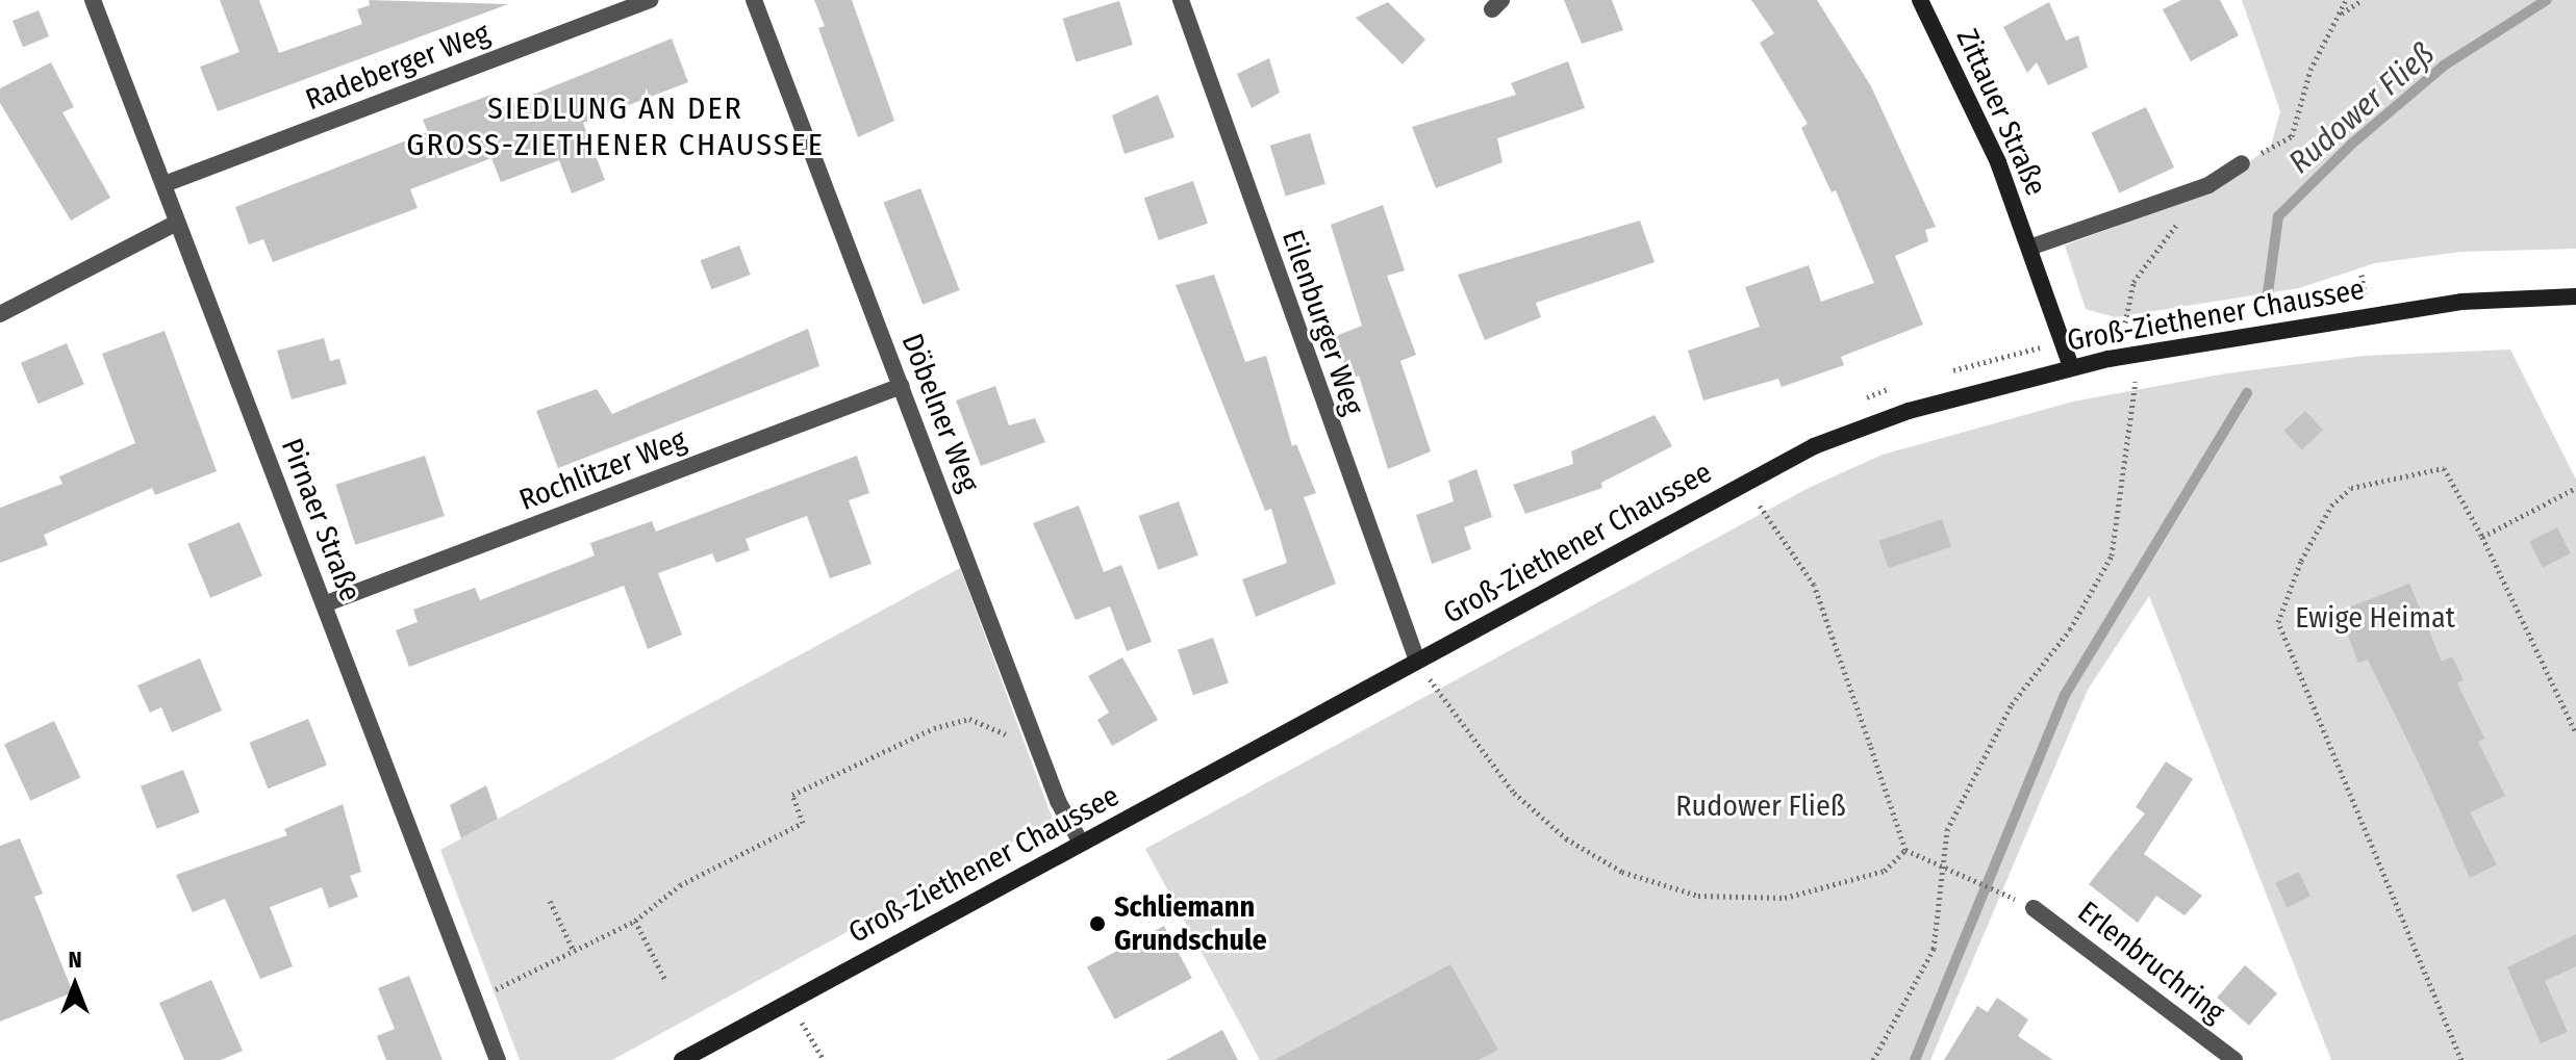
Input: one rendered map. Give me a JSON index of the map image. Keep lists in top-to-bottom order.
{
  "streets": {
    "street": [
      "Radeberger Weg",
      "Zittauer Straße",
      "Groß-Ziethener Chaussee",
      "Eilenburger Weg",
      "Döbelner Weg",
      "Rochlitzer Weg",
      "Pirnaer Straße",
      "Erlenbruchring"
    ]
  },
  "crossings": [
    ["Radeberger Weg", "Pirnaer Straße"],
    ["Zittauer Straße", "Groß-Ziethener Chaussee"],
    ["Groß-Ziethener Chaussee", "Eilenburger Weg"],
    ["Groß-Ziethener Chaussee", "Döbelner Weg"],
    ["Döbelner Weg", "Rochlitzer Weg"],
    ["Rochlitzer Weg", "Pirnaer Straße"]
  ],
  "districts": ["SIEDLUNG AN DER GROSS-ZIETHENER CHAUSSEE"],
  "water": ["Rudower Fließ"],
  "parks": ["Ewige Heimat", "Rudower Fließ"],
  "places": ["Schliemann Grundschule"],
  "north": "top"
}
